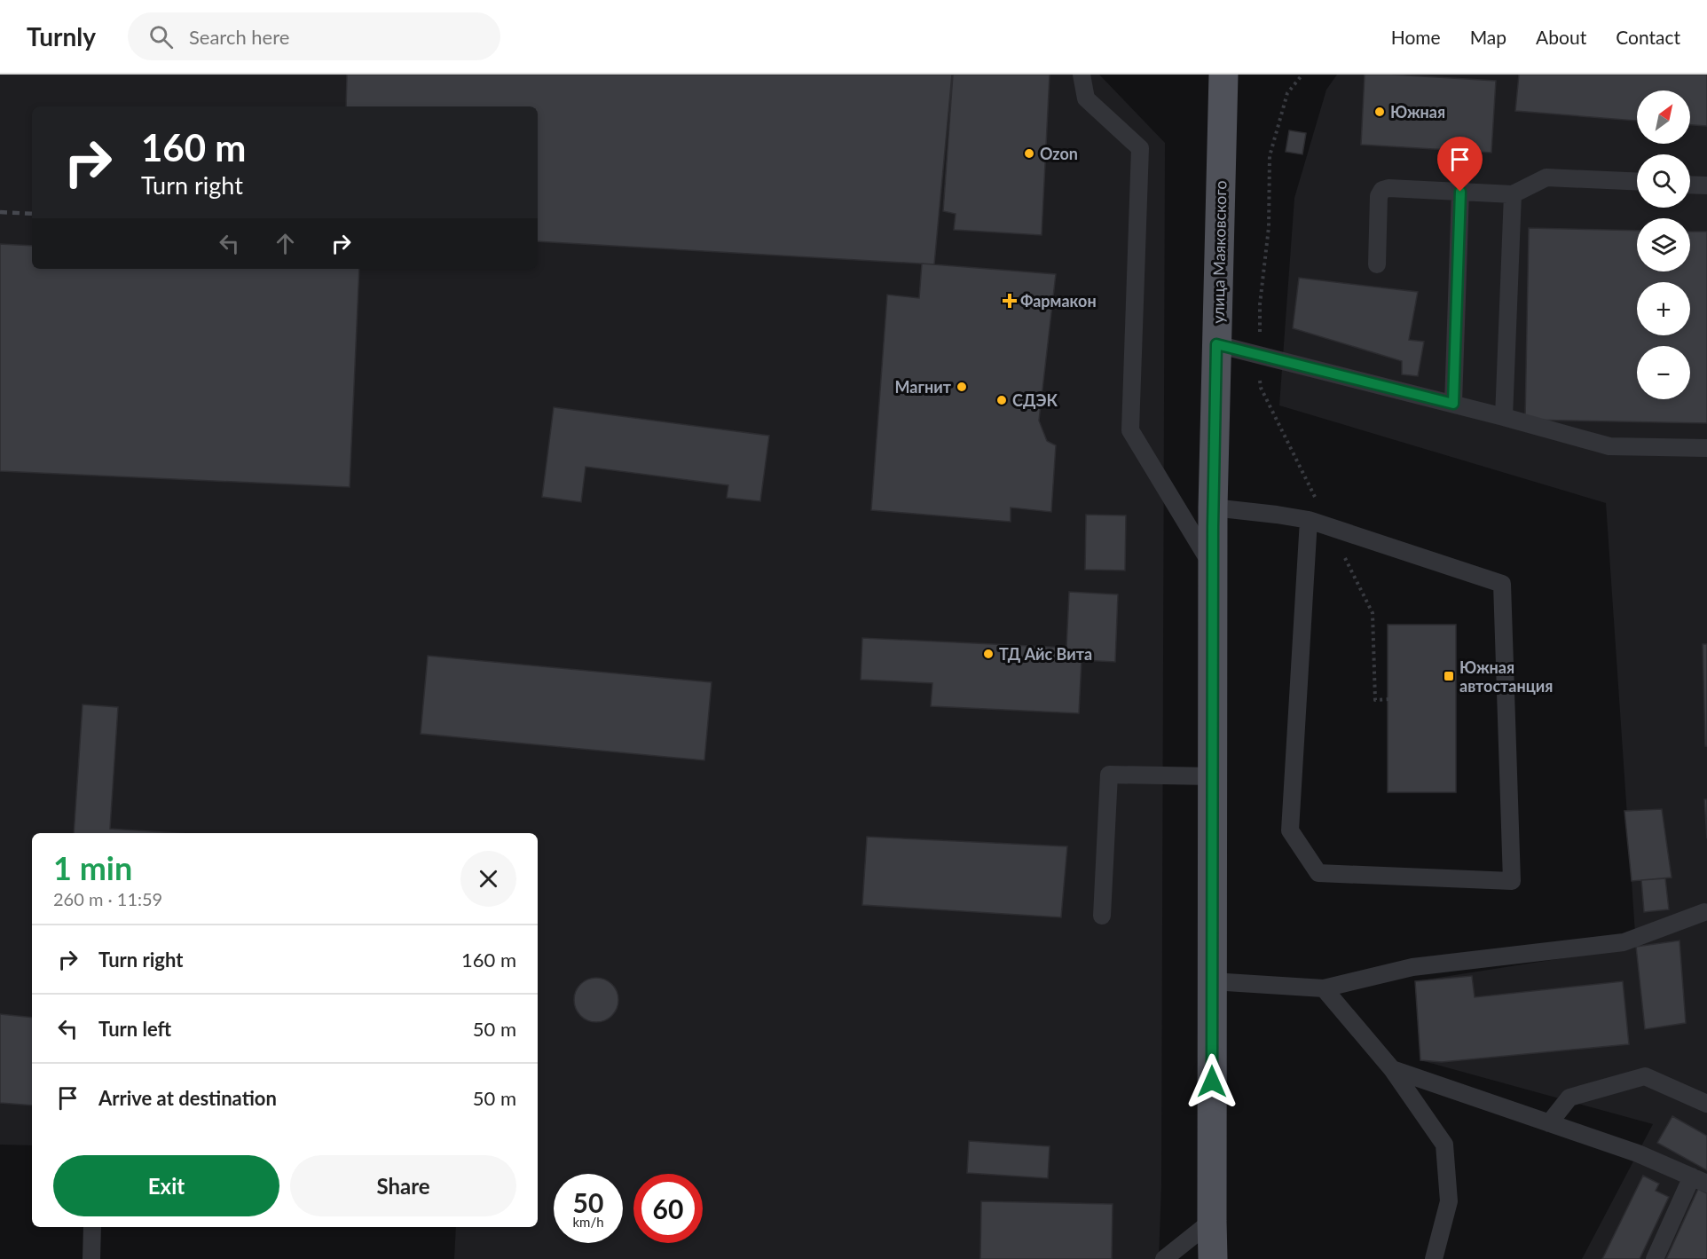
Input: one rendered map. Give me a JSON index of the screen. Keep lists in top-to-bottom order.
{
  "streets": {
    "main road": ["улица Маяковского"]
  },
  "places": {
    "other": [
      "Южная",
      "Ozon",
      "Магнит",
      "СДЭК",
      "ТД Айс Вита"
    ],
    "health": ["Фармакон"],
    "transit": ["Южная автостанция"]
  },
  "north": "top right",
  "page": {
    "header": "Turnly",
    "search": "Search here",
    "nav": [
      "Home",
      "Map",
      "About",
      "Contact"
    ],
    "map_buttons": ["+", "−"],
    "turn": ["160 m", "Turn right"],
    "heading": ["1 min", "260 m · 11:59"],
    "list": [
      {
        "name": "Turn right",
        "value": "160 m"
      },
      {
        "name": "Turn left",
        "value": "50 m"
      },
      {
        "name": "Arrive at destination",
        "value": "50 m"
      }
    ],
    "buttons": ["Exit", "Share"],
    "speed": "50 km/h",
    "limit": "60"
  }
}
